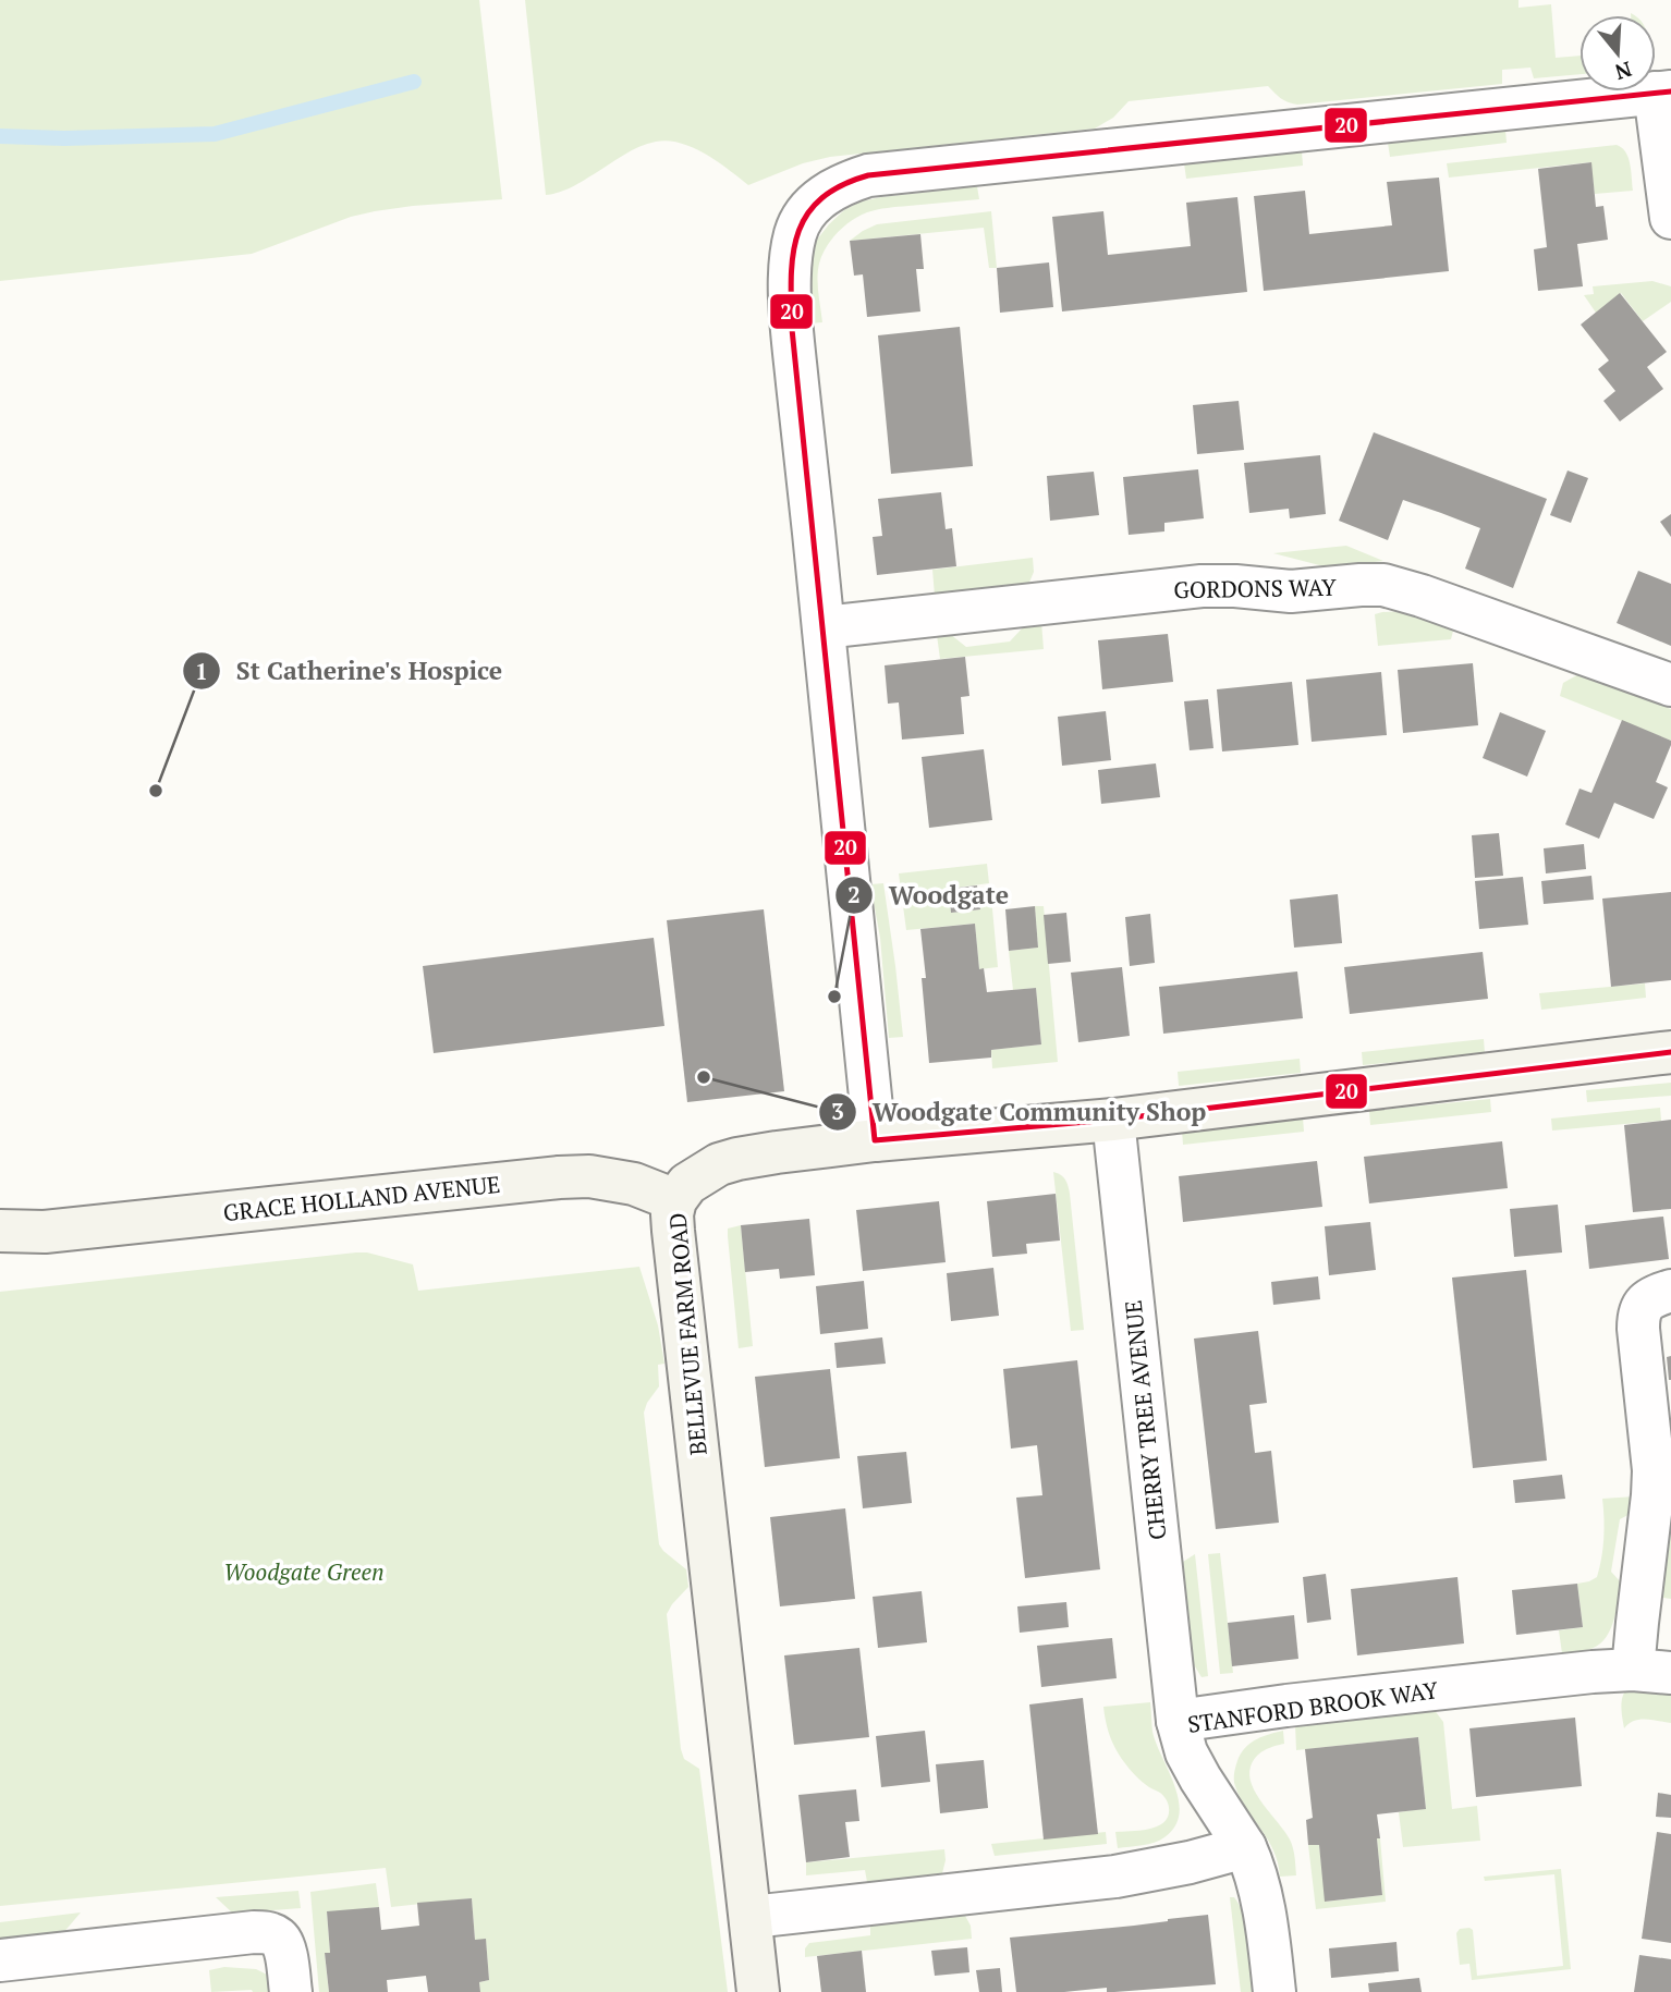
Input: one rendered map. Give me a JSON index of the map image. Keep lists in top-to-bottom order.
{
  "streets": {
    "street": [
      "GORDONS WAY",
      "GRACE HOLLAND AVENUE",
      "BELLEVUE FARM ROAD",
      "CHERRY TREE AVENUE",
      "STANFORD BROOK WAY"
    ]
  },
  "crossings": [
    ["GRACE HOLLAND AVENUE", "BELLEVUE FARM ROAD"],
    ["BELLEVUE FARM ROAD", "CHERRY TREE AVENUE"],
    ["CHERRY TREE AVENUE", "STANFORD BROOK WAY"]
  ],
  "parks": ["Woodgate Green"],
  "places": ["St Catherine's Hospice", "Woodgate", "Woodgate Community Shop"],
  "lines": ["transit line 20"],
  "north": "bottom"
}
